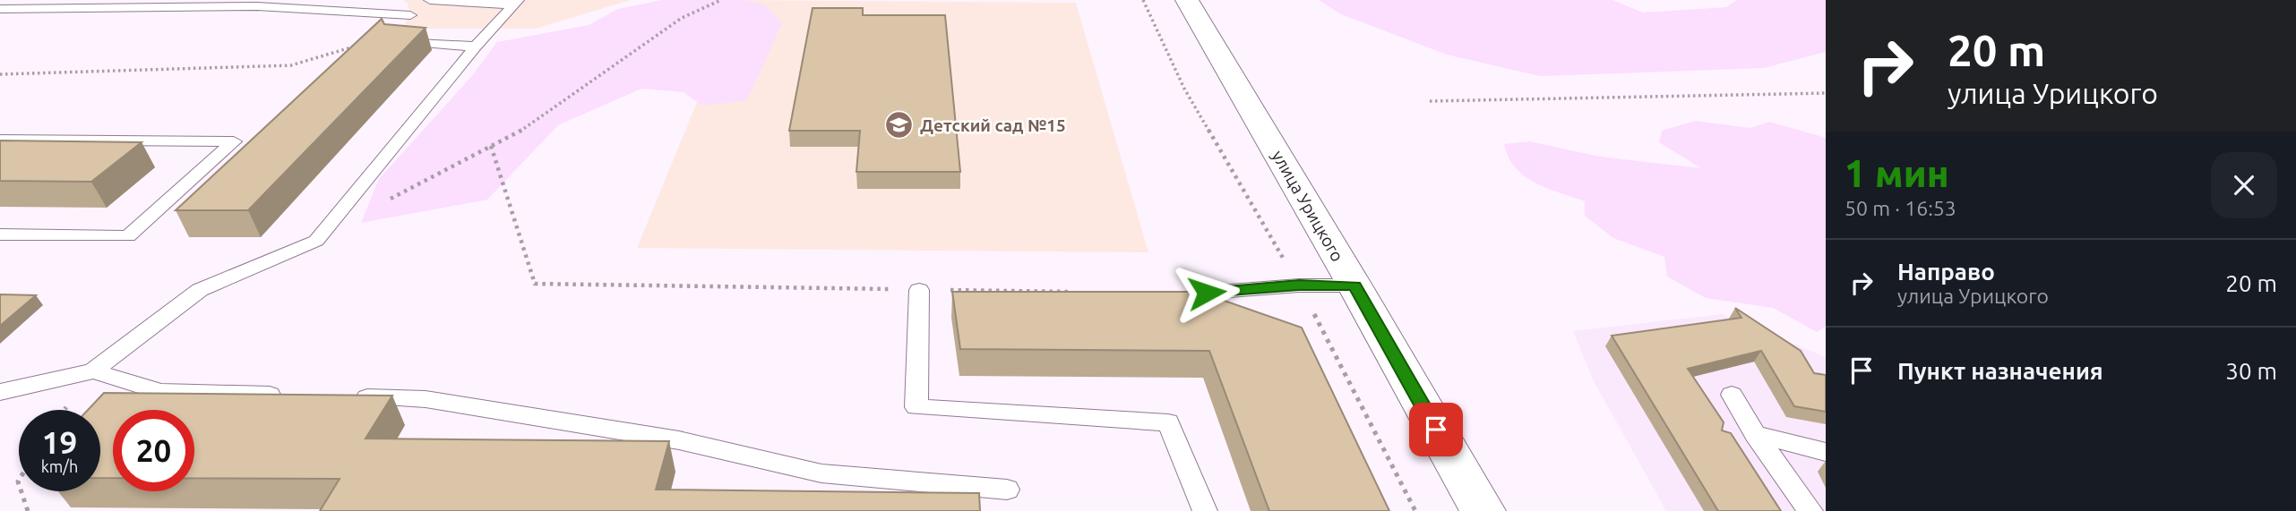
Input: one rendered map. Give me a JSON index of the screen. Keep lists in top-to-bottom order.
{
  "streets": {
    "street": ["улица Урицкого"]
  },
  "places": {
    "school or university": ["Детский сад №15"]
  },
  "page": {
    "turn": ["20 m", "улица Урицкого"],
    "heading": ["1 мин", "50 m · 16:53"],
    "list": [
      {
        "name": "Направо",
        "note": "улица Урицкого",
        "value": "20 m"
      },
      {
        "name": "Пункт назначения",
        "value": "30 m"
      }
    ],
    "speed": "19 km/h",
    "limit": "20"
  }
}
